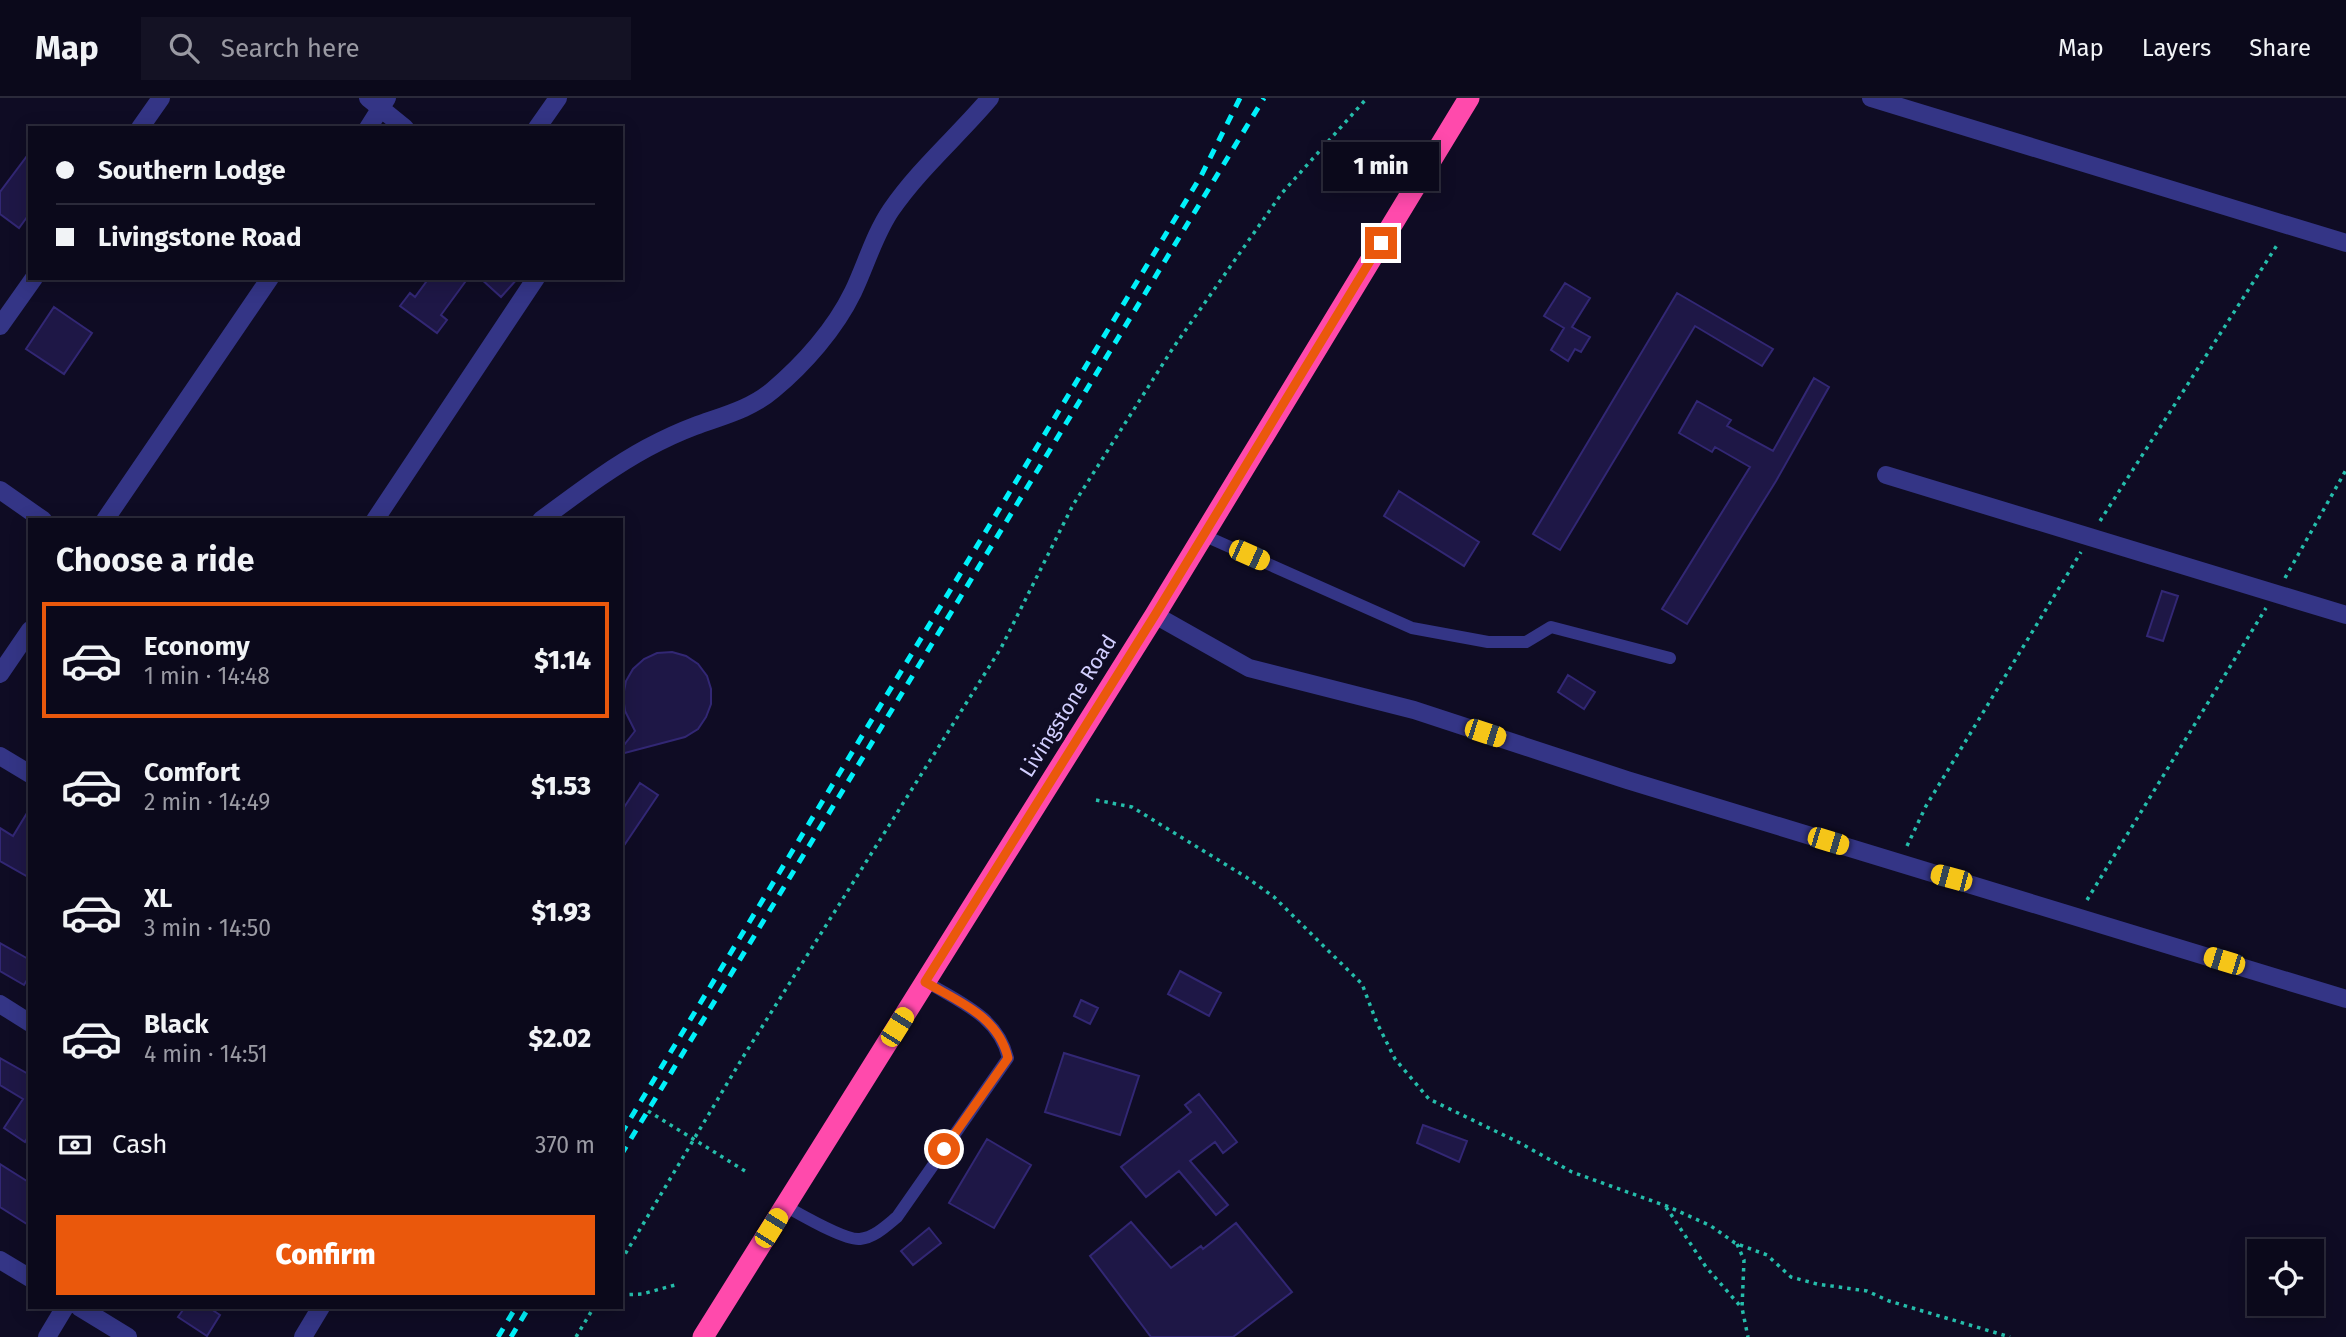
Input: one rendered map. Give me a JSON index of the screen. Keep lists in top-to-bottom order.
{
  "streets": {
    "highway": ["Livingstone Road"]
  },
  "page": {
    "header": "Map",
    "search": "Search here",
    "nav": ["Map", "Layers", "Share"],
    "banner": ["Southern Lodge", "Livingstone Road"],
    "bubble": "1 min",
    "heading": "Choose a ride",
    "list": [
      {
        "name": "Economy",
        "note": "1 min · 14:48",
        "value": "$1.14"
      },
      {
        "name": "Comfort",
        "note": "2 min · 14:49",
        "value": "$1.53"
      },
      {
        "name": "XL",
        "note": "3 min · 14:50",
        "value": "$1.93"
      },
      {
        "name": "Black",
        "note": "4 min · 14:51",
        "value": "$2.02"
      }
    ],
    "pay": ["Cash", "370 m"],
    "buttons": "Confirm"
  }
}
